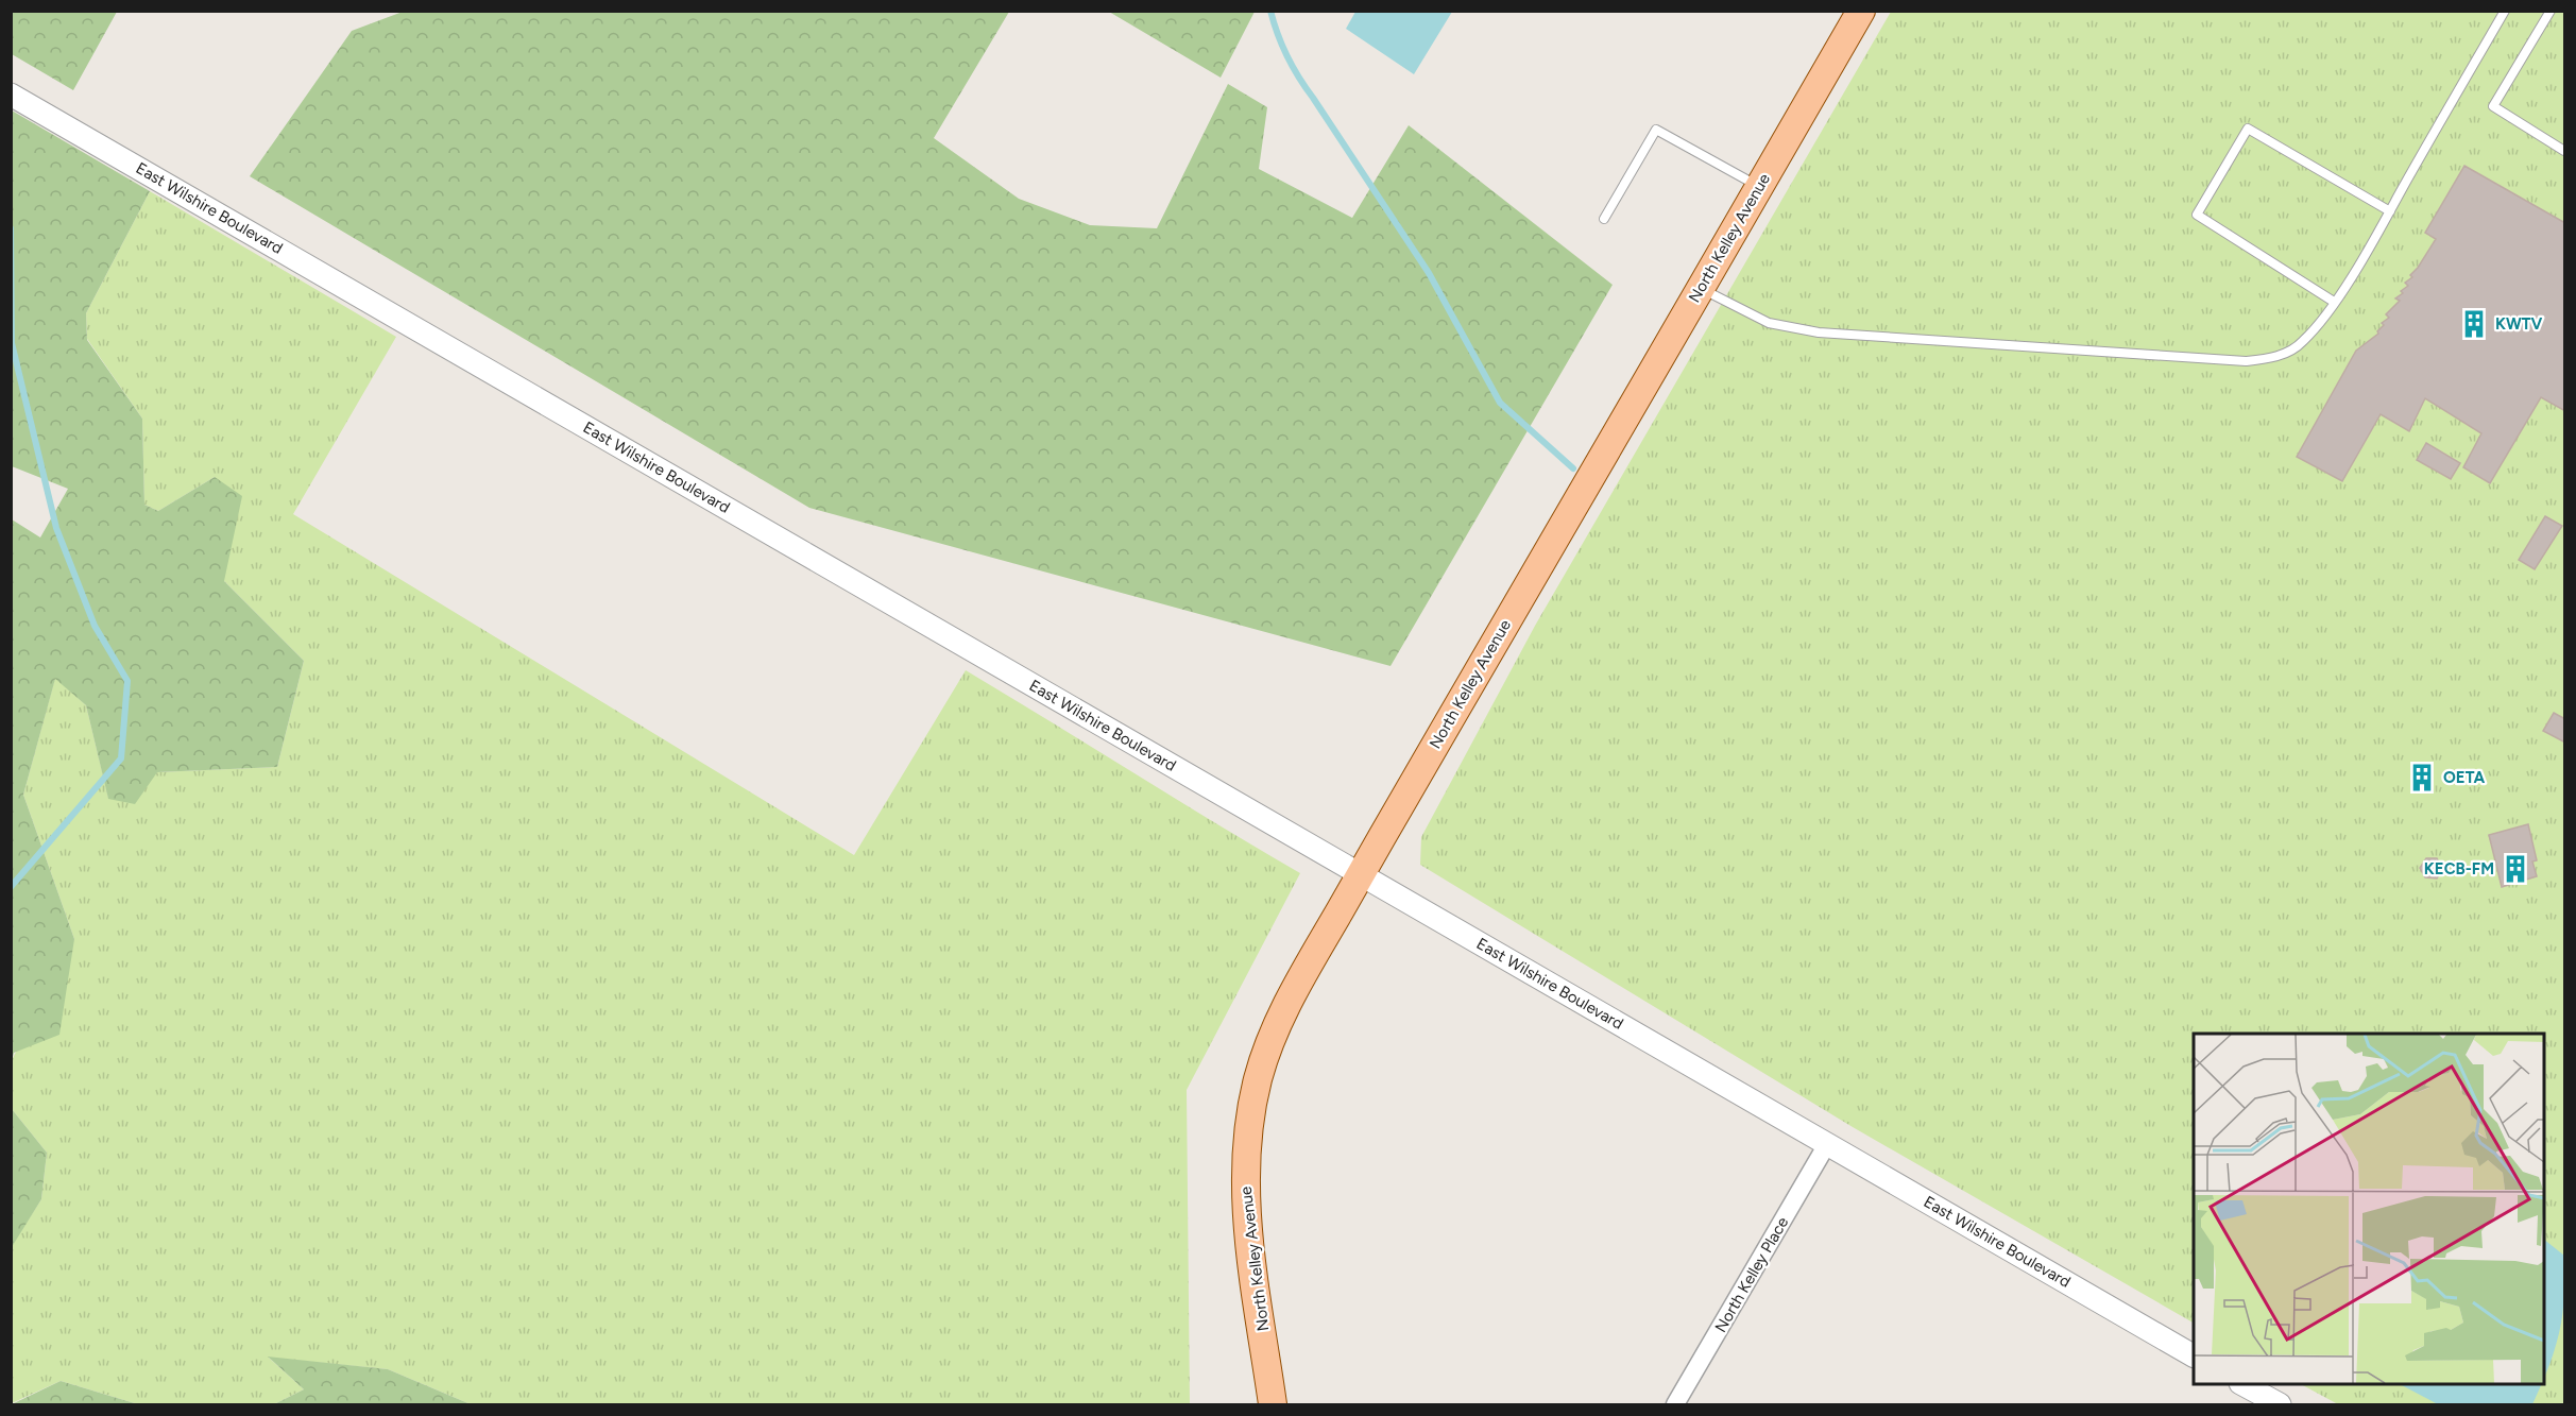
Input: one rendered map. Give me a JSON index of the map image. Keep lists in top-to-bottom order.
{
  "streets": {
    "main road": ["North Kelley Avenue"],
    "street": ["East Wilshire Boulevard", "North Kelley Place"]
  },
  "crossings": [
    ["East Wilshire Boulevard", "North Kelley Avenue"],
    ["East Wilshire Boulevard", "North Kelley Place"]
  ],
  "places": {
    "building": ["KWTV", "OETA", "KECB-FM"]
  }
}
